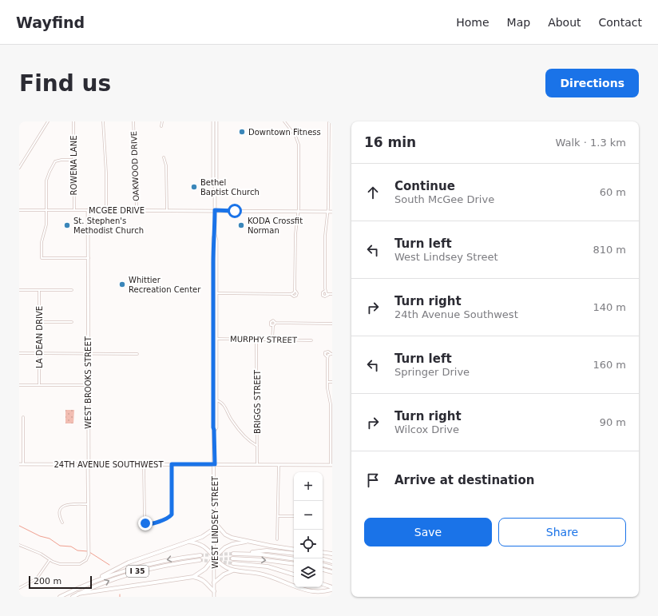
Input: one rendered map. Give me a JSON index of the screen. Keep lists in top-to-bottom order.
{
  "streets": {
    "highway": ["I 35"],
    "street": [
      "ROWENA LANE",
      "OAKWOOD DRIVE",
      "MCGEE DRIVE",
      "LA DEAN DRIVE",
      "MURPHY STREET",
      "WEST BROOKS STREET",
      "BRIGGS STREET",
      "24TH AVENUE SOUTHWEST",
      "WEST LINDSEY STREET"
    ]
  },
  "crossings": [
    ["ROWENA LANE", "MCGEE DRIVE"],
    ["OAKWOOD DRIVE", "MCGEE DRIVE"],
    ["MCGEE DRIVE", "WEST BROOKS STREET"],
    ["MCGEE DRIVE", "WEST LINDSEY STREET"],
    ["MURPHY STREET", "BRIGGS STREET"],
    ["MURPHY STREET", "WEST LINDSEY STREET"],
    ["WEST BROOKS STREET", "24TH AVENUE SOUTHWEST"],
    ["BRIGGS STREET", "24TH AVENUE SOUTHWEST"],
    ["24TH AVENUE SOUTHWEST", "WEST LINDSEY STREET"]
  ],
  "places": [
    "Downtown Fitness",
    "Bethel Baptist Church",
    "St. Stephen's Methodist Church",
    "KODA Crossfit Norman",
    "Whittier Recreation Center"
  ],
  "scale_bar": "200 m",
  "page": {
    "header": "Wayfind",
    "nav": [
      "Home",
      "Map",
      "About",
      "Contact"
    ],
    "buttons": [
      "Directions",
      ["Save", "Share"]
    ],
    "title": "Find us",
    "heading": ["16 min", "Walk · 1.3 km"],
    "list": [
      ["Continue", "South McGee Drive", "60 m"],
      ["Turn left", "West Lindsey Street", "810 m"],
      ["Turn right", "24th Avenue Southwest", "140 m"],
      ["Turn left", "Springer Drive", "160 m"],
      ["Turn right", "Wilcox Drive", "90 m"],
      "Arrive at destination"
    ],
    "map_buttons": ["+", "−"],
    "scale": "200 m"
  }
}
